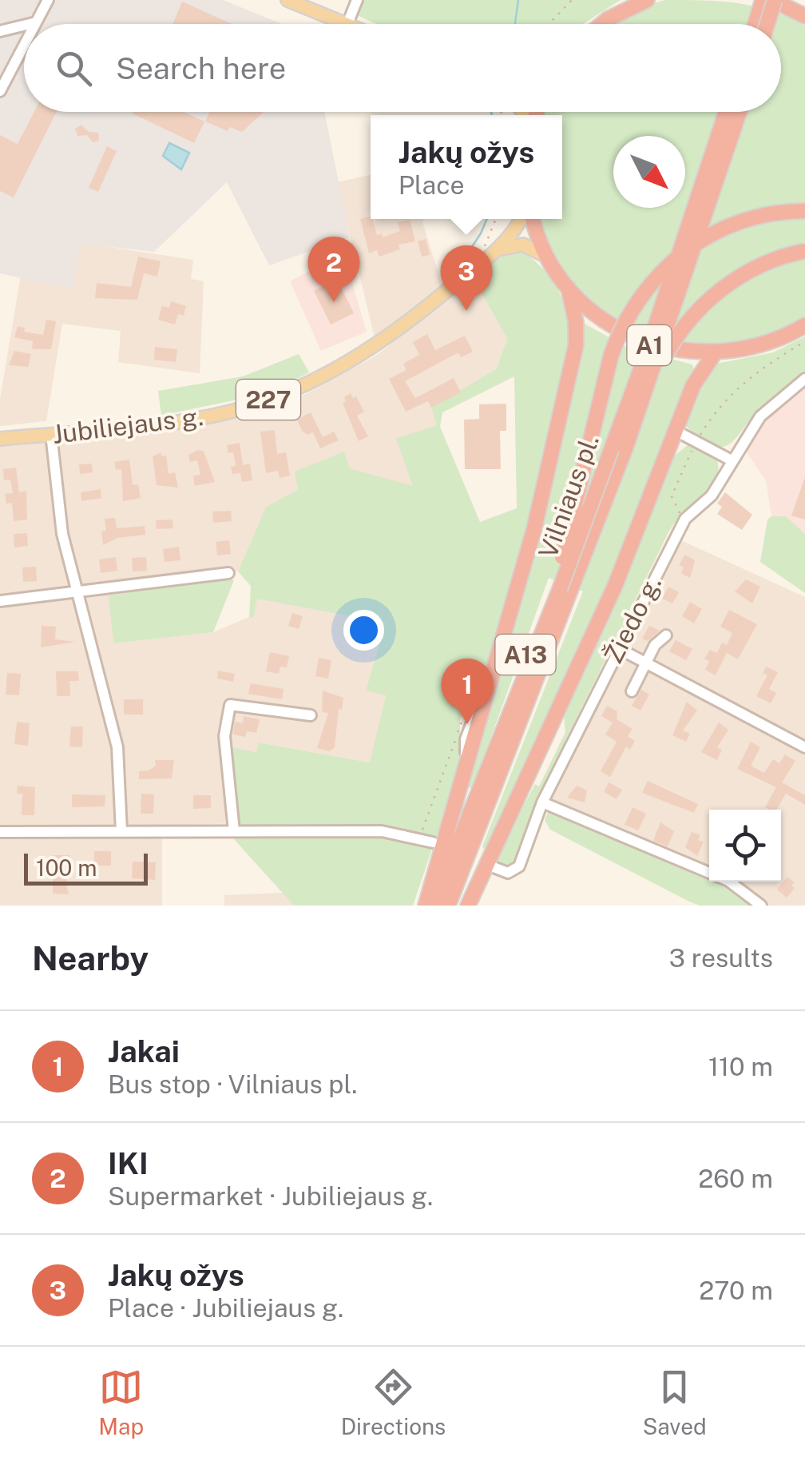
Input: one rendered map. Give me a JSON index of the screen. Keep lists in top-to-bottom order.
{
  "streets": {
    "highway": ["A1", "Vilniaus pl."],
    "main road": ["227", "Jubiliejaus g."],
    "street": ["Žiedo g."]
  },
  "crossings": [
    ["227", "Jubiliejaus g."]
  ],
  "scale_bar": "100 m",
  "north": "bottom right",
  "page": {
    "search": "Search here",
    "popup": ["Jakų ožys", "Place"],
    "pins": ["2", "3", "1"],
    "scale": "100 m",
    "heading": ["Nearby", "3 results"],
    "list": [
      {
        "mark": "1",
        "name": "Jakai",
        "note": "Bus stop · Vilniaus pl.",
        "value": "110 m"
      },
      {
        "mark": "2",
        "name": "IKI",
        "note": "Supermarket · Jubiliejaus g.",
        "value": "260 m"
      },
      {
        "mark": "3",
        "name": "Jakų ožys",
        "note": "Place · Jubiliejaus g.",
        "value": "270 m"
      }
    ],
    "nav": ["Map", "Directions", "Saved"]
  }
}
